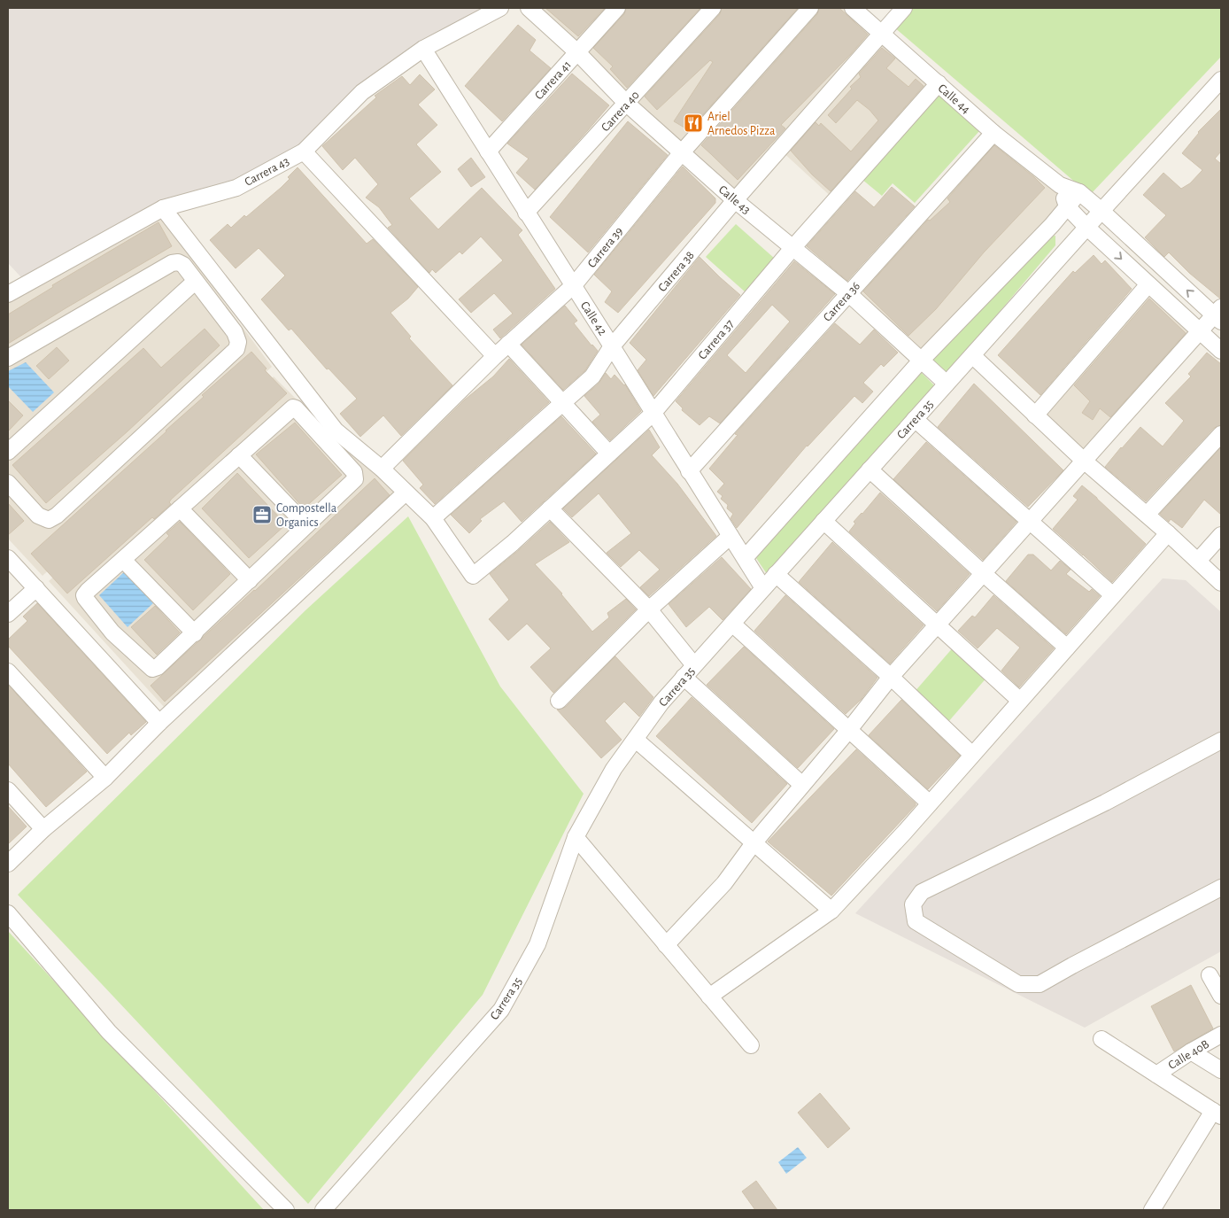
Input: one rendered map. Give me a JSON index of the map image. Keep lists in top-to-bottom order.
{
  "streets": {
    "street": [
      "Carrera 41",
      "Calle 44",
      "Carrera 40",
      "Carrera 43",
      "Calle 43",
      "Carrera 39",
      "Carrera 38",
      "Carrera 36",
      "Calle 42",
      "Carrera 37",
      "Carrera 35",
      "Calle 40B"
    ]
  },
  "crossings": [
    ["Carrera 41", "Calle 43"],
    ["Carrera 41", "Calle 42"],
    ["Calle 44", "Carrera 38"],
    ["Calle 44", "Carrera 36"],
    ["Calle 44", "Carrera 37"],
    ["Calle 44", "Carrera 35"],
    ["Carrera 40", "Calle 43"],
    ["Carrera 40", "Calle 42"],
    ["Carrera 43", "Calle 42"],
    ["Calle 43", "Carrera 39"],
    ["Calle 43", "Carrera 38"],
    ["Calle 43", "Carrera 36"],
    ["Calle 43", "Carrera 37"],
    ["Calle 43", "Carrera 35"],
    ["Carrera 39", "Calle 42"],
    ["Carrera 38", "Calle 42"],
    ["Carrera 38", "Carrera 37"],
    ["Carrera 36", "Calle 42"],
    ["Calle 42", "Carrera 37"],
    ["Calle 42", "Carrera 35"]
  ],
  "places": {
    "restaurant": ["Ariel Arnedos Pizza"],
    "office": ["Compostella Organics"]
  }
}
